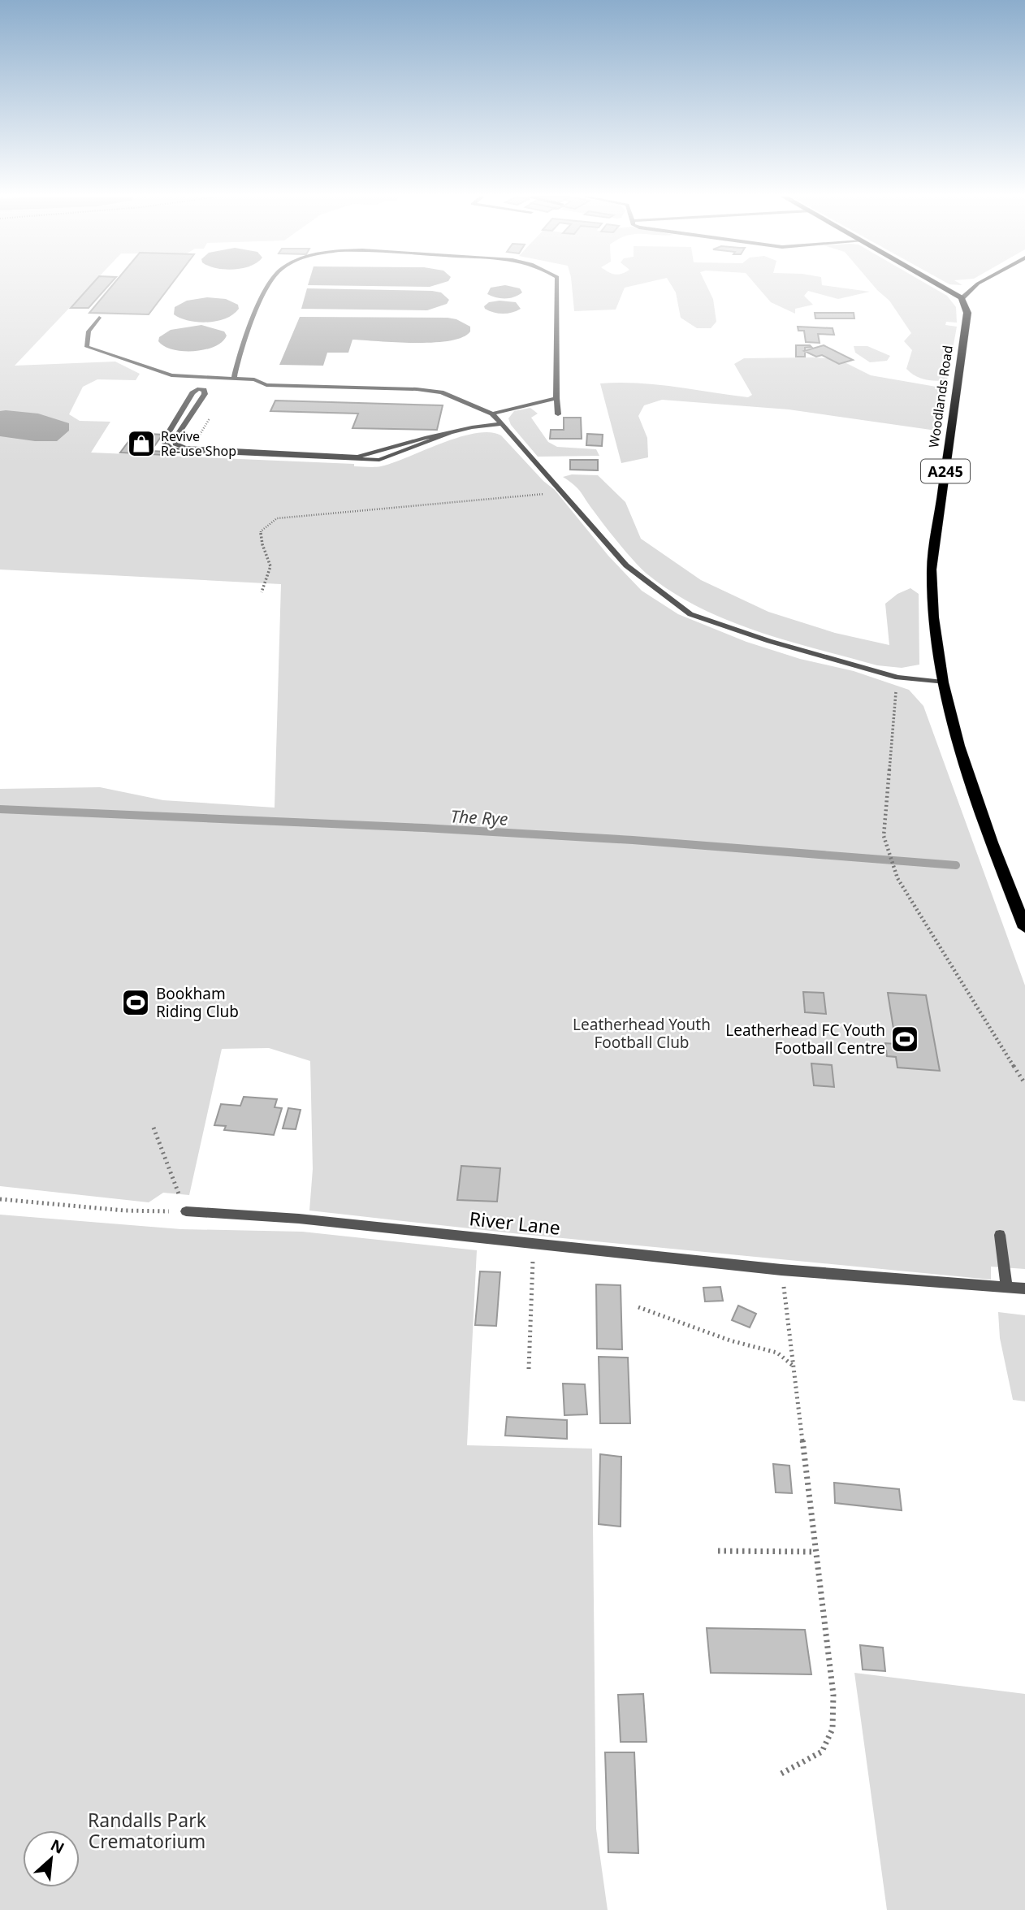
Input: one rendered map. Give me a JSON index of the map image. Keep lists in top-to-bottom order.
{
  "streets": {
    "main road": ["Woodlands Road", "A245"],
    "lane": ["River Lane"]
  },
  "water": ["The Rye"],
  "parks": ["Leatherhead Youth Football Club", "Randalls Park Crematorium"],
  "places": {
    "shop": ["Revive Re-use Shop"],
    "sports": ["Bookham Riding Club", "Leatherhead FC Youth Football Centre"]
  },
  "north": "top right"
}
